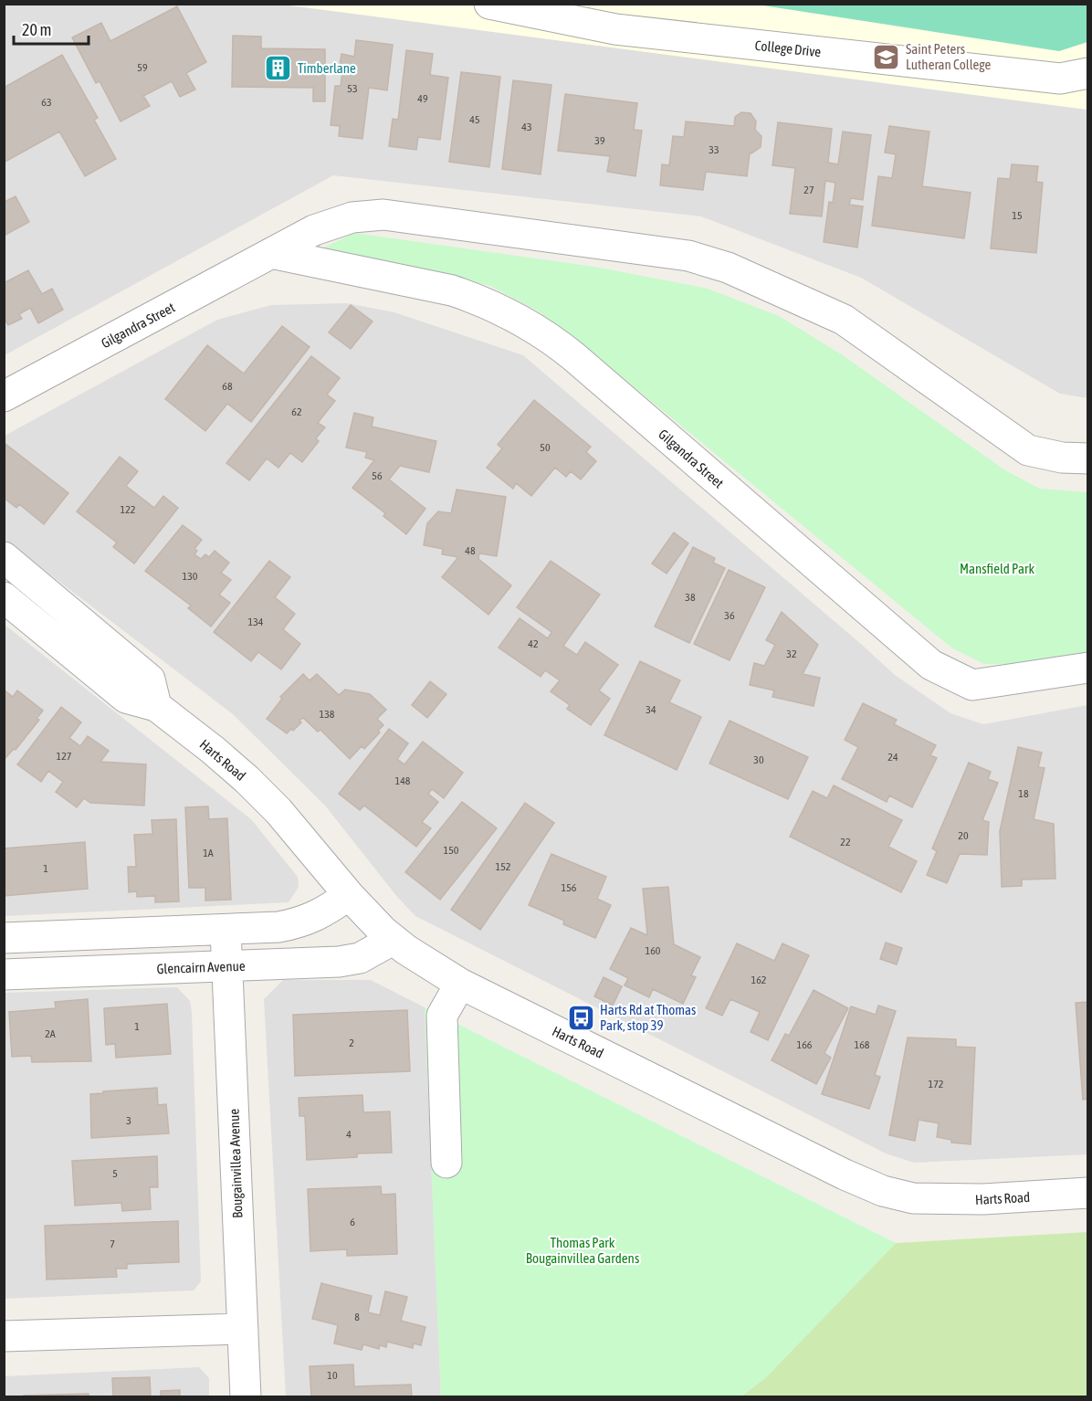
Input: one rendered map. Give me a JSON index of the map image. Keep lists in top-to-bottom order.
{
  "streets": {
    "street": [
      "College Drive",
      "Gilgandra Street",
      "Harts Road",
      "Glencairn Avenue",
      "Bougainvillea Avenue"
    ]
  },
  "crossings": [
    ["Harts Road", "Glencairn Avenue"],
    ["Glencairn Avenue", "Bougainvillea Avenue"]
  ],
  "parks": ["Mansfield Park", "Thomas Park Bougainvillea Gardens"],
  "places": {
    "school or university": ["Saint Peters Lutheran College"],
    "building": ["Timberlane"],
    "bus stop": ["Harts Rd at Thomas Park, stop 39"]
  },
  "house_numbers": [
    "59",
    "53",
    "49",
    "63",
    "45",
    "43",
    "39",
    "33",
    "27",
    "15",
    "68",
    "62",
    "50",
    "56",
    "122",
    "48",
    "130",
    "38",
    "36",
    "134",
    "42",
    "32",
    "34",
    "138",
    "127",
    "24",
    "30",
    "148",
    "18",
    "20",
    "22",
    "150",
    "1A",
    "152",
    "1",
    "156",
    "160",
    "162",
    "1",
    "2A",
    "2",
    "166",
    "168",
    "172",
    "3",
    "4",
    "5",
    "6",
    "7",
    "8",
    "10"
  ],
  "scale_bar": "20 m"
}
